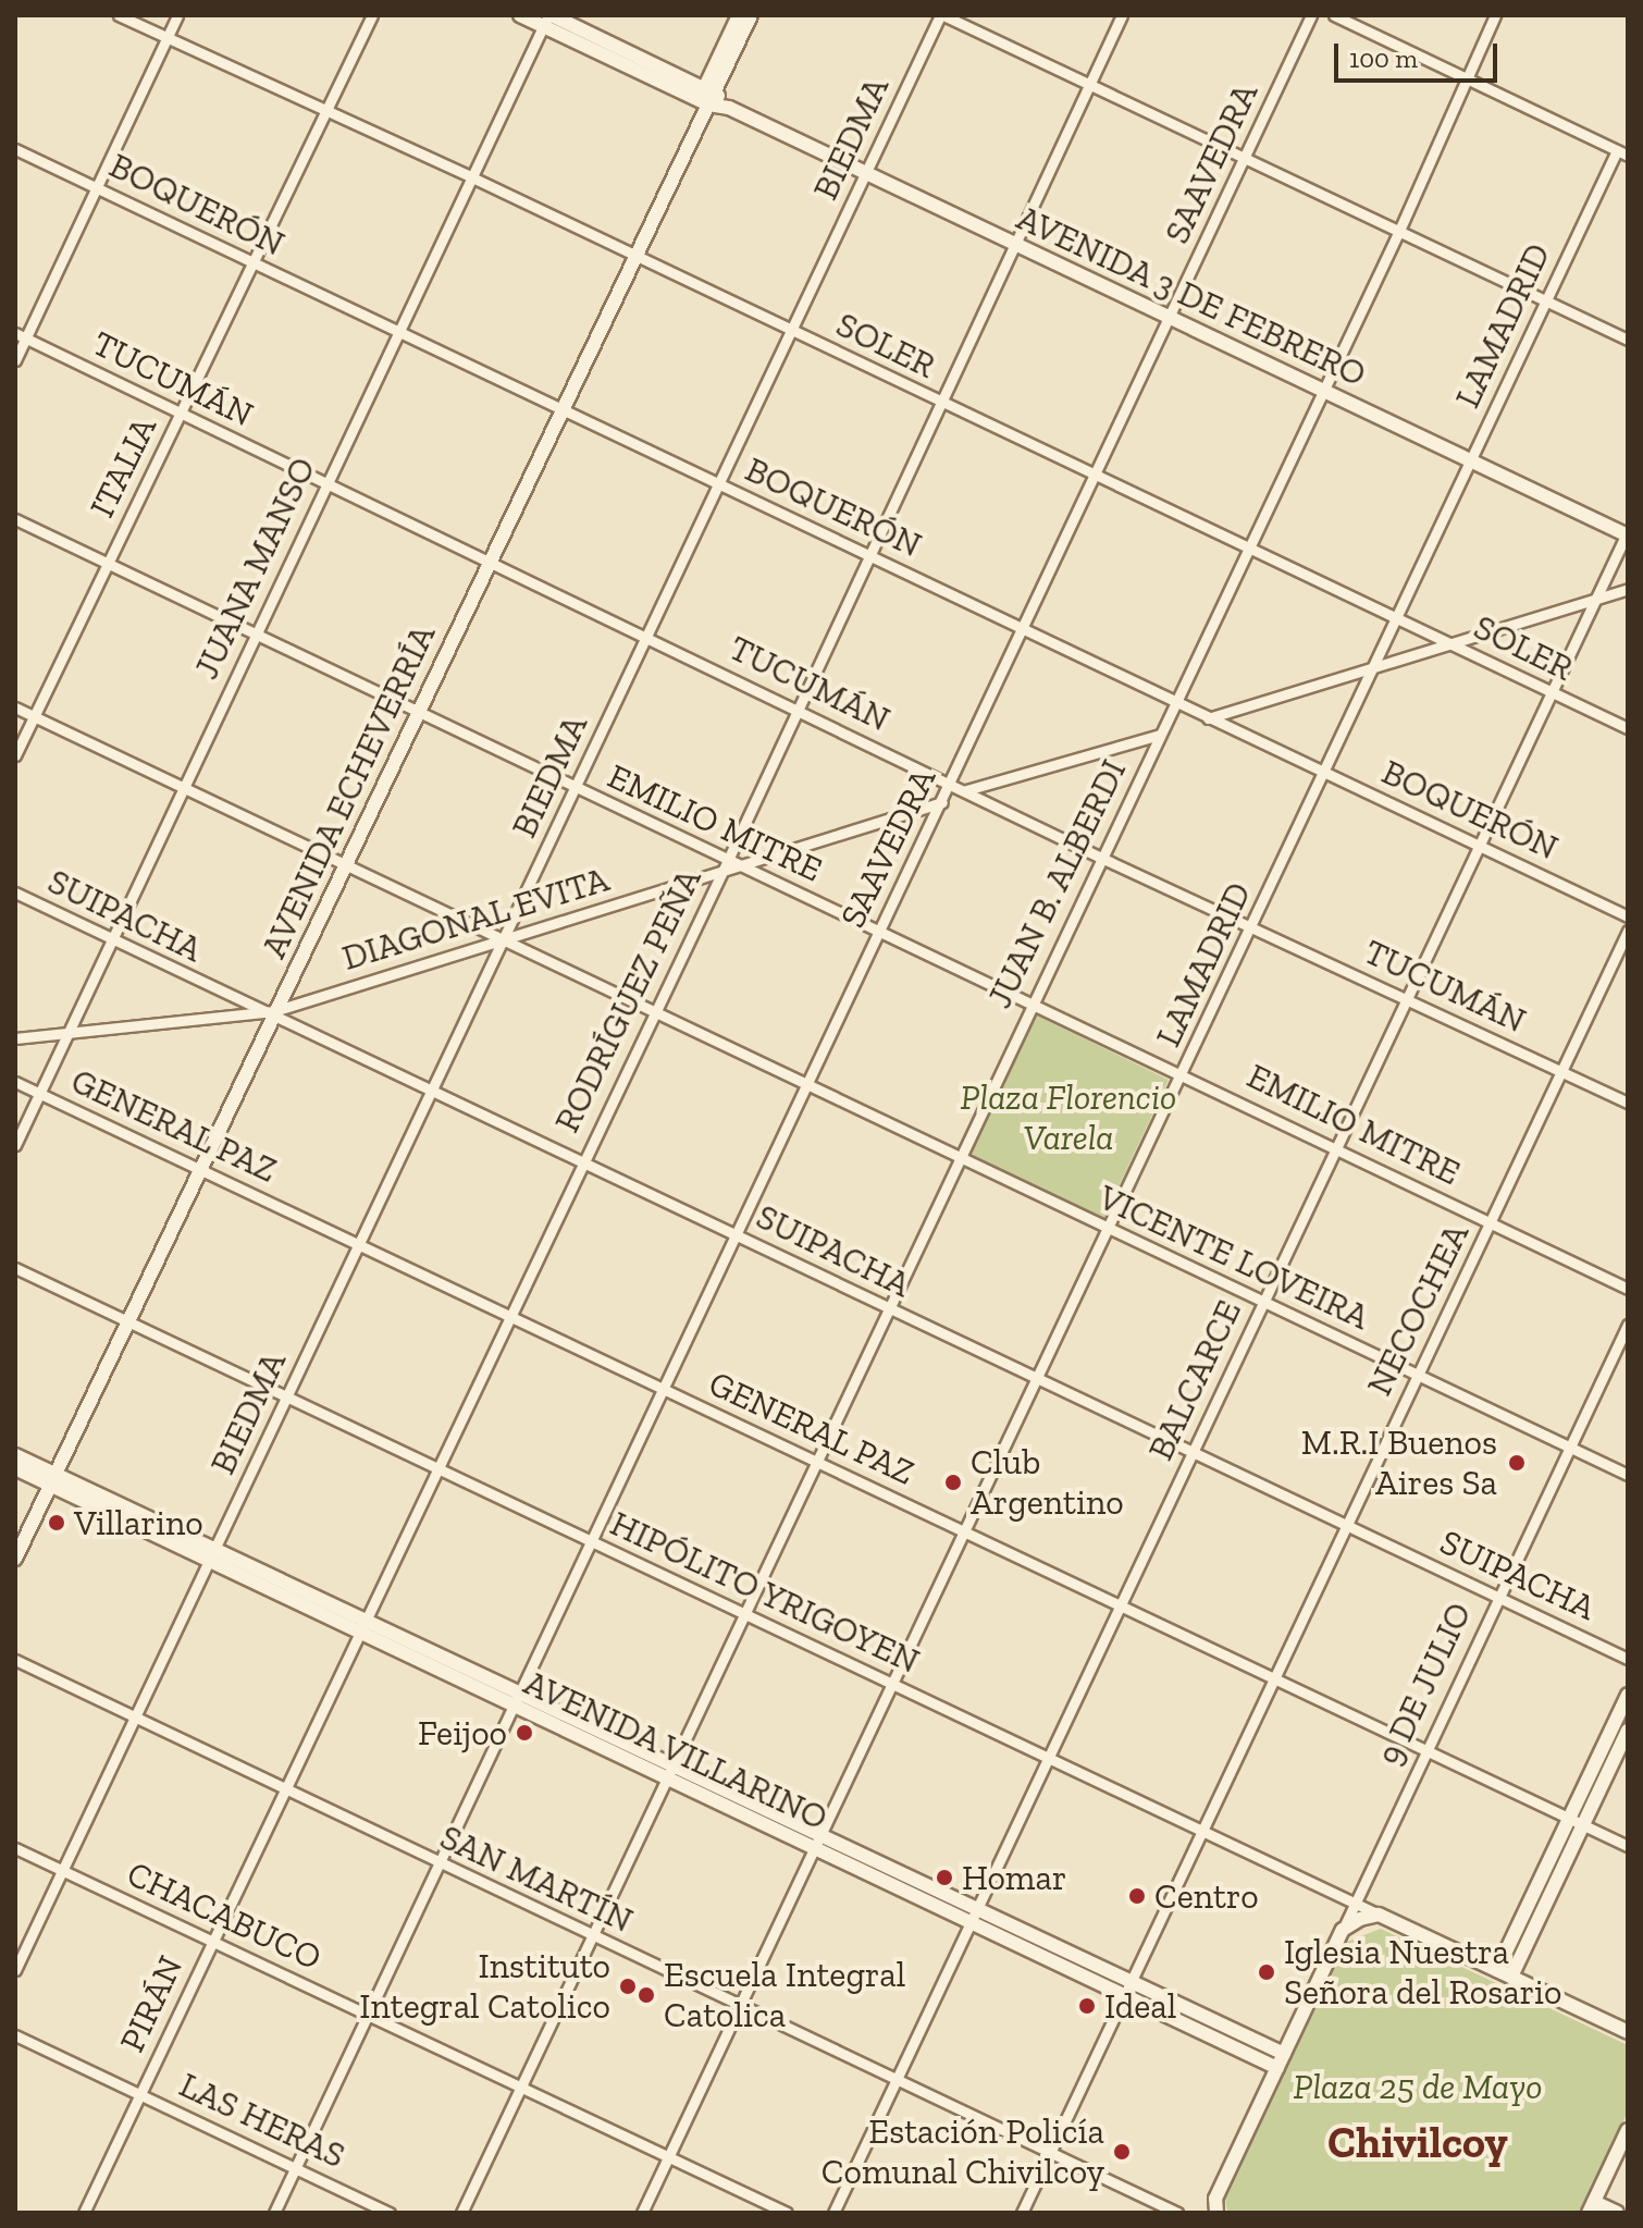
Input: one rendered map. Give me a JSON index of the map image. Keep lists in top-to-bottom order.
{
  "streets": {
    "main road": [
      "AVENIDA 3 DE FEBRERO",
      "AVENIDA ECHEVERRÍA",
      "HIPÓLITO YRIGOYEN",
      "9 DE JULIO",
      "AVENIDA VILLARINO"
    ],
    "street": [
      "BIEDMA",
      "SAAVEDRA",
      "BOQUERÓN",
      "LAMADRID",
      "SOLER",
      "TUCUMÁN",
      "ITALIA",
      "JUANA MANSO",
      "EMILIO MITRE",
      "JUAN B. ALBERDI",
      "SUIPACHA",
      "DIAGONAL EVITA",
      "RODRÍGUEZ PEÑA",
      "GENERAL PAZ",
      "VICENTE LOVEIRA",
      "NECOCHEA",
      "BALCARCE",
      "SAN MARTÍN",
      "CHACABUCO",
      "PIRÁN",
      "LAS HERAS"
    ]
  },
  "crossings": [
    ["BIEDMA", "BOQUERÓN"],
    ["BIEDMA", "AVENIDA 3 DE FEBRERO"],
    ["BIEDMA", "SOLER"],
    ["BIEDMA", "TUCUMÁN"],
    ["BIEDMA", "EMILIO MITRE"],
    ["BIEDMA", "SUIPACHA"],
    ["BIEDMA", "DIAGONAL EVITA"],
    ["BIEDMA", "GENERAL PAZ"],
    ["BIEDMA", "VICENTE LOVEIRA"],
    ["BIEDMA", "HIPÓLITO YRIGOYEN"],
    ["BIEDMA", "AVENIDA VILLARINO"],
    ["BIEDMA", "SAN MARTÍN"],
    ["BIEDMA", "CHACABUCO"],
    ["SAAVEDRA", "BOQUERÓN"],
    ["SAAVEDRA", "AVENIDA 3 DE FEBRERO"],
    ["SAAVEDRA", "SOLER"],
    ["SAAVEDRA", "TUCUMÁN"],
    ["SAAVEDRA", "EMILIO MITRE"],
    ["SAAVEDRA", "SUIPACHA"],
    ["SAAVEDRA", "DIAGONAL EVITA"],
    ["SAAVEDRA", "GENERAL PAZ"],
    ["SAAVEDRA", "VICENTE LOVEIRA"],
    ["SAAVEDRA", "HIPÓLITO YRIGOYEN"],
    ["SAAVEDRA", "AVENIDA VILLARINO"],
    ["SAAVEDRA", "SAN MARTÍN"],
    ["SAAVEDRA", "CHACABUCO"],
    ["SAAVEDRA", "LAS HERAS"],
    ["BOQUERÓN", "LAMADRID"],
    ["BOQUERÓN", "ITALIA"],
    ["BOQUERÓN", "JUANA MANSO"],
    ["BOQUERÓN", "AVENIDA ECHEVERRÍA"],
    ["BOQUERÓN", "JUAN B. ALBERDI"],
    ["BOQUERÓN", "RODRÍGUEZ PEÑA"],
    ["BOQUERÓN", "BALCARCE"],
    ["AVENIDA 3 DE FEBRERO", "LAMADRID"],
    ["AVENIDA 3 DE FEBRERO", "JUANA MANSO"],
    ["AVENIDA 3 DE FEBRERO", "AVENIDA ECHEVERRÍA"],
    ["AVENIDA 3 DE FEBRERO", "JUAN B. ALBERDI"],
    ["AVENIDA 3 DE FEBRERO", "RODRÍGUEZ PEÑA"],
    ["AVENIDA 3 DE FEBRERO", "BALCARCE"],
    ["LAMADRID", "SOLER"],
    ["LAMADRID", "TUCUMÁN"],
    ["LAMADRID", "EMILIO MITRE"],
    ["LAMADRID", "SUIPACHA"],
    ["LAMADRID", "GENERAL PAZ"],
    ["LAMADRID", "VICENTE LOVEIRA"],
    ["LAMADRID", "HIPÓLITO YRIGOYEN"],
    ["LAMADRID", "AVENIDA VILLARINO"],
    ["LAMADRID", "SAN MARTÍN"],
    ["LAMADRID", "CHACABUCO"],
    ["SOLER", "ITALIA"],
    ["SOLER", "JUANA MANSO"],
    ["SOLER", "AVENIDA ECHEVERRÍA"],
    ["SOLER", "JUAN B. ALBERDI"],
    ["SOLER", "RODRÍGUEZ PEÑA"],
    ["SOLER", "BALCARCE"],
    ["TUCUMÁN", "ITALIA"],
    ["TUCUMÁN", "JUANA MANSO"],
    ["TUCUMÁN", "AVENIDA ECHEVERRÍA"],
    ["TUCUMÁN", "JUAN B. ALBERDI"],
    ["TUCUMÁN", "RODRÍGUEZ PEÑA"],
    ["TUCUMÁN", "NECOCHEA"],
    ["TUCUMÁN", "BALCARCE"],
    ["ITALIA", "EMILIO MITRE"],
    ["ITALIA", "VICENTE LOVEIRA"],
    ["JUANA MANSO", "EMILIO MITRE"],
    ["JUANA MANSO", "SUIPACHA"],
    ["JUANA MANSO", "DIAGONAL EVITA"],
    ["JUANA MANSO", "GENERAL PAZ"],
    ["JUANA MANSO", "VICENTE LOVEIRA"],
    ["AVENIDA ECHEVERRÍA", "EMILIO MITRE"],
    ["AVENIDA ECHEVERRÍA", "SUIPACHA"],
    ["AVENIDA ECHEVERRÍA", "DIAGONAL EVITA"],
    ["AVENIDA ECHEVERRÍA", "GENERAL PAZ"],
    ["AVENIDA ECHEVERRÍA", "VICENTE LOVEIRA"],
    ["AVENIDA ECHEVERRÍA", "HIPÓLITO YRIGOYEN"],
    ["AVENIDA ECHEVERRÍA", "AVENIDA VILLARINO"],
    ["EMILIO MITRE", "JUAN B. ALBERDI"],
    ["EMILIO MITRE", "DIAGONAL EVITA"],
    ["EMILIO MITRE", "RODRÍGUEZ PEÑA"],
    ["EMILIO MITRE", "NECOCHEA"],
    ["EMILIO MITRE", "BALCARCE"],
    ["JUAN B. ALBERDI", "SUIPACHA"],
    ["JUAN B. ALBERDI", "GENERAL PAZ"],
    ["JUAN B. ALBERDI", "VICENTE LOVEIRA"],
    ["JUAN B. ALBERDI", "HIPÓLITO YRIGOYEN"],
    ["JUAN B. ALBERDI", "AVENIDA VILLARINO"],
    ["JUAN B. ALBERDI", "SAN MARTÍN"],
    ["JUAN B. ALBERDI", "CHACABUCO"],
    ["SUIPACHA", "DIAGONAL EVITA"],
    ["SUIPACHA", "RODRÍGUEZ PEÑA"],
    ["SUIPACHA", "NECOCHEA"],
    ["SUIPACHA", "BALCARCE"],
    ["SUIPACHA", "9 DE JULIO"],
    ["DIAGONAL EVITA", "RODRÍGUEZ PEÑA"],
    ["DIAGONAL EVITA", "VICENTE LOVEIRA"],
    ["RODRÍGUEZ PEÑA", "GENERAL PAZ"],
    ["RODRÍGUEZ PEÑA", "VICENTE LOVEIRA"],
    ["RODRÍGUEZ PEÑA", "HIPÓLITO YRIGOYEN"],
    ["RODRÍGUEZ PEÑA", "AVENIDA VILLARINO"],
    ["RODRÍGUEZ PEÑA", "PIRÁN"],
    ["GENERAL PAZ", "NECOCHEA"],
    ["GENERAL PAZ", "BALCARCE"],
    ["GENERAL PAZ", "9 DE JULIO"],
    ["VICENTE LOVEIRA", "NECOCHEA"],
    ["VICENTE LOVEIRA", "BALCARCE"],
    ["VICENTE LOVEIRA", "9 DE JULIO"],
    ["NECOCHEA", "HIPÓLITO YRIGOYEN"],
    ["NECOCHEA", "AVENIDA VILLARINO"],
    ["NECOCHEA", "SAN MARTÍN"],
    ["BALCARCE", "HIPÓLITO YRIGOYEN"],
    ["BALCARCE", "AVENIDA VILLARINO"],
    ["BALCARCE", "SAN MARTÍN"],
    ["HIPÓLITO YRIGOYEN", "9 DE JULIO"],
    ["9 DE JULIO", "AVENIDA VILLARINO"],
    ["AVENIDA VILLARINO", "PIRÁN"],
    ["SAN MARTÍN", "PIRÁN"],
    ["CHACABUCO", "PIRÁN"],
    ["PIRÁN", "LAS HERAS"]
  ],
  "districts": ["Chivilcoy"],
  "parks": ["Plaza Florencio Varela", "Plaza 25 de Mayo"],
  "places": [
    "M.R.I Buenos Aires Sa",
    "Club Argentino",
    "Villarino",
    "Feijoo",
    "Homar",
    "Centro",
    "Iglesia Nuestra Señora del Rosario",
    "Instituto Integral Catolico",
    "Escuela Integral Catolica",
    "Ideal",
    "Estación Policía Comunal Chivilcoy"
  ],
  "scale_bar": "100 m"
}
